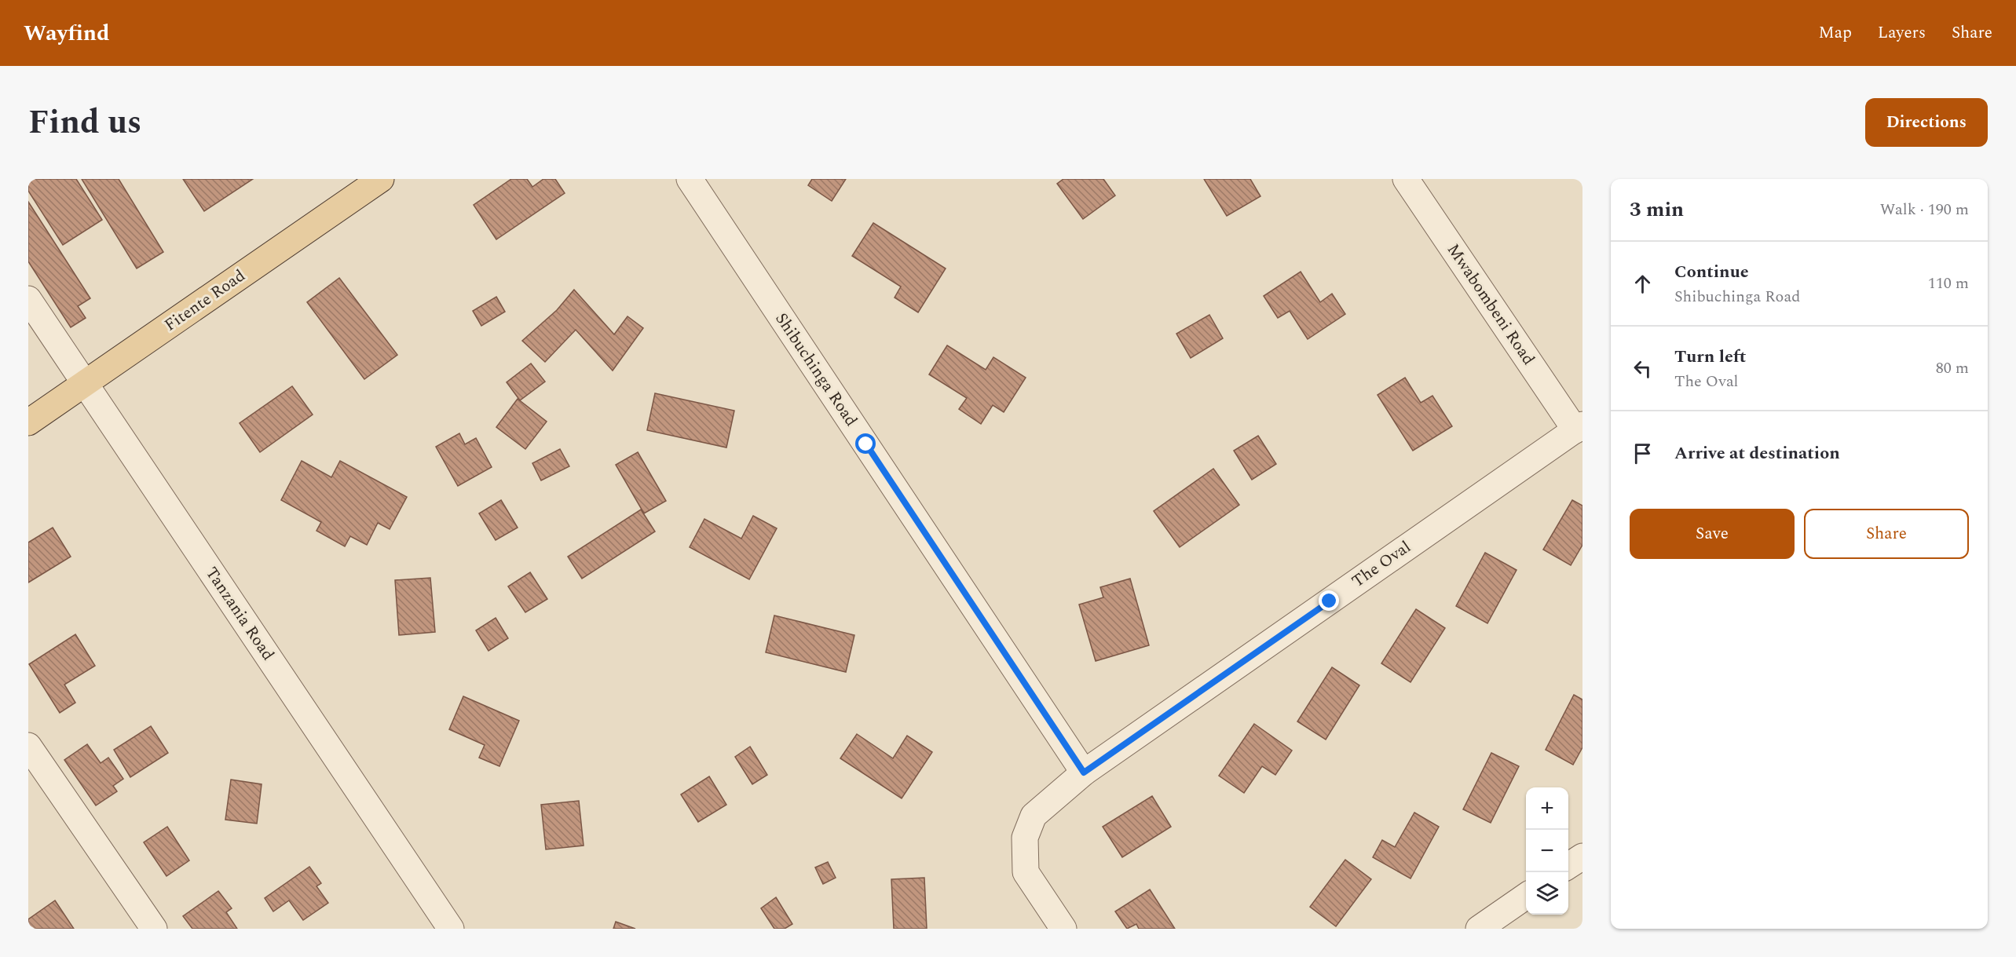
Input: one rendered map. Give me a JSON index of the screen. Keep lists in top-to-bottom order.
{
  "streets": {
    "main road": ["Fitente Road"],
    "street": [
      "Mwabombeni Road",
      "Shibuchinga Road",
      "The Oval",
      "Tanzania Road"
    ]
  },
  "crossings": [
    ["Fitente Road", "Tanzania Road"],
    ["Mwabombeni Road", "The Oval"],
    ["Shibuchinga Road", "The Oval"]
  ],
  "page": {
    "header": "Wayfind",
    "nav": ["Map", "Layers", "Share"],
    "title": "Find us",
    "buttons": [
      "Directions",
      ["Save", "Share"]
    ],
    "heading": ["3 min", "Walk · 190 m"],
    "list": [
      ["Continue", "Shibuchinga Road", "110 m"],
      ["Turn left", "The Oval", "80 m"],
      "Arrive at destination"
    ],
    "map_buttons": ["+", "−"]
  }
}
